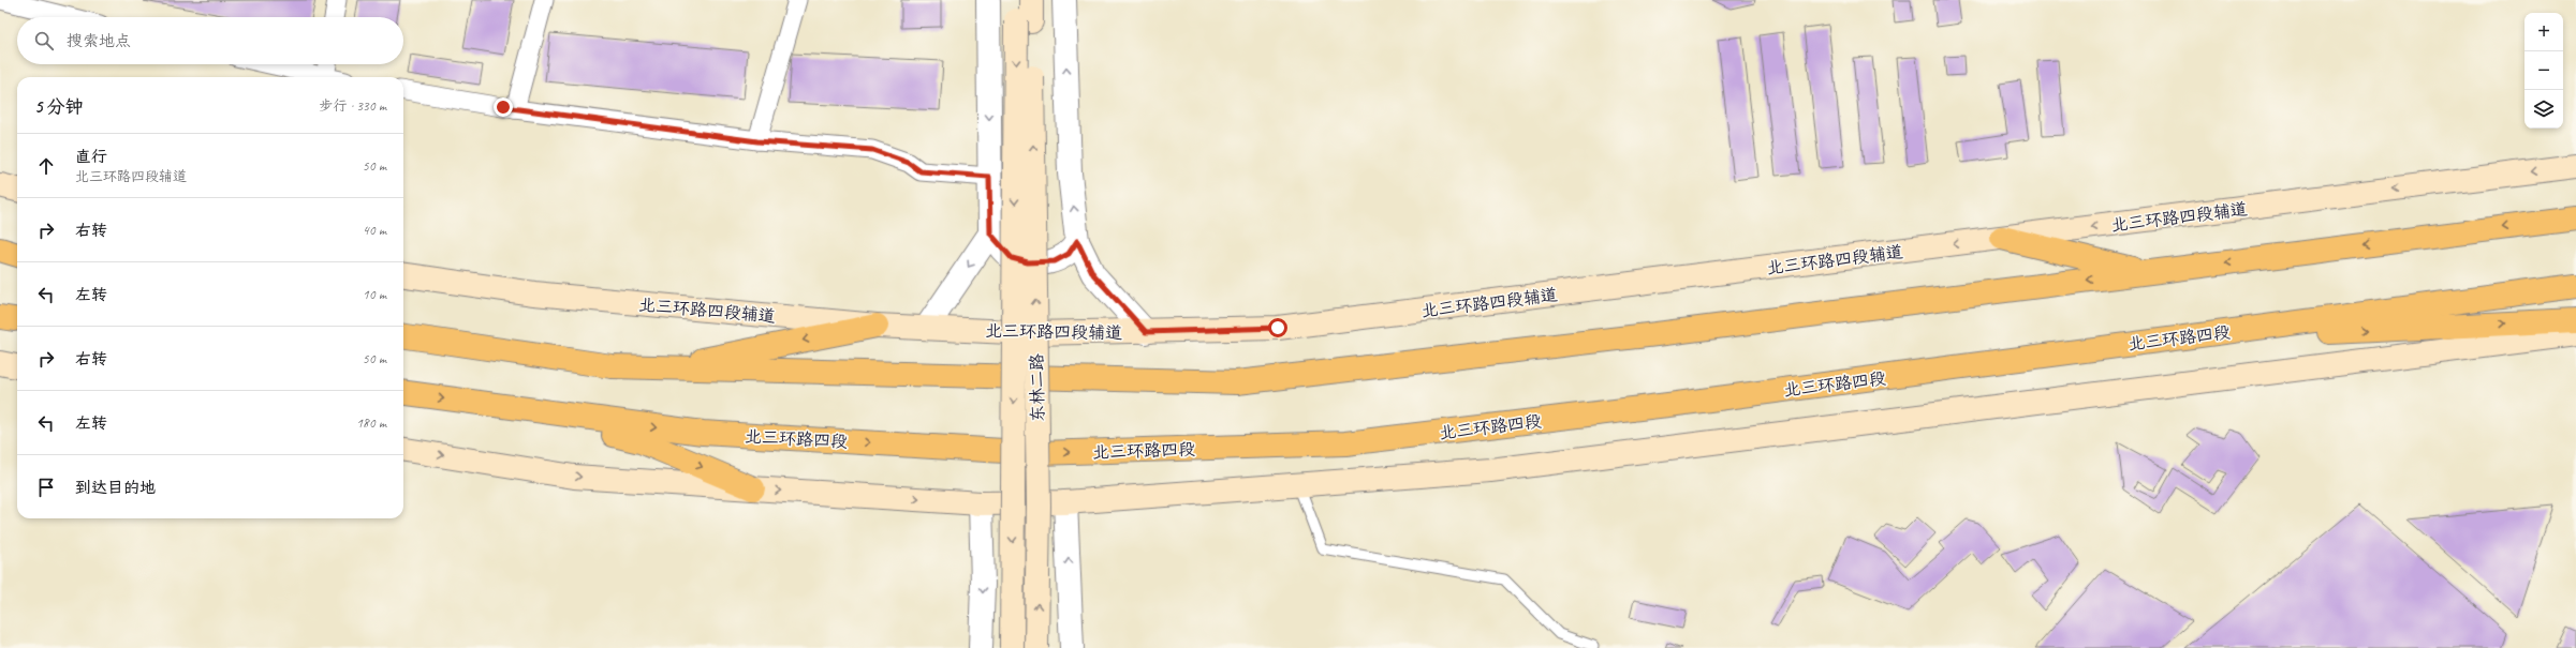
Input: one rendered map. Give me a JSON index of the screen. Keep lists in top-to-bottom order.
{
  "streets": {
    "highway": ["北三环路四段"],
    "main road": ["北三环路四段辅道", "东林二路"]
  },
  "page": {
    "map_buttons": ["+", "−"],
    "search": "搜索地点",
    "heading": ["5 分钟", "步行 · 330 m"],
    "list": [
      ["直行", "北三环路四段辅道", "50 m"],
      ["右转", "40 m"],
      ["左转", "10 m"],
      ["右转", "50 m"],
      ["左转", "180 m"],
      "到达目的地"
    ]
  }
}
